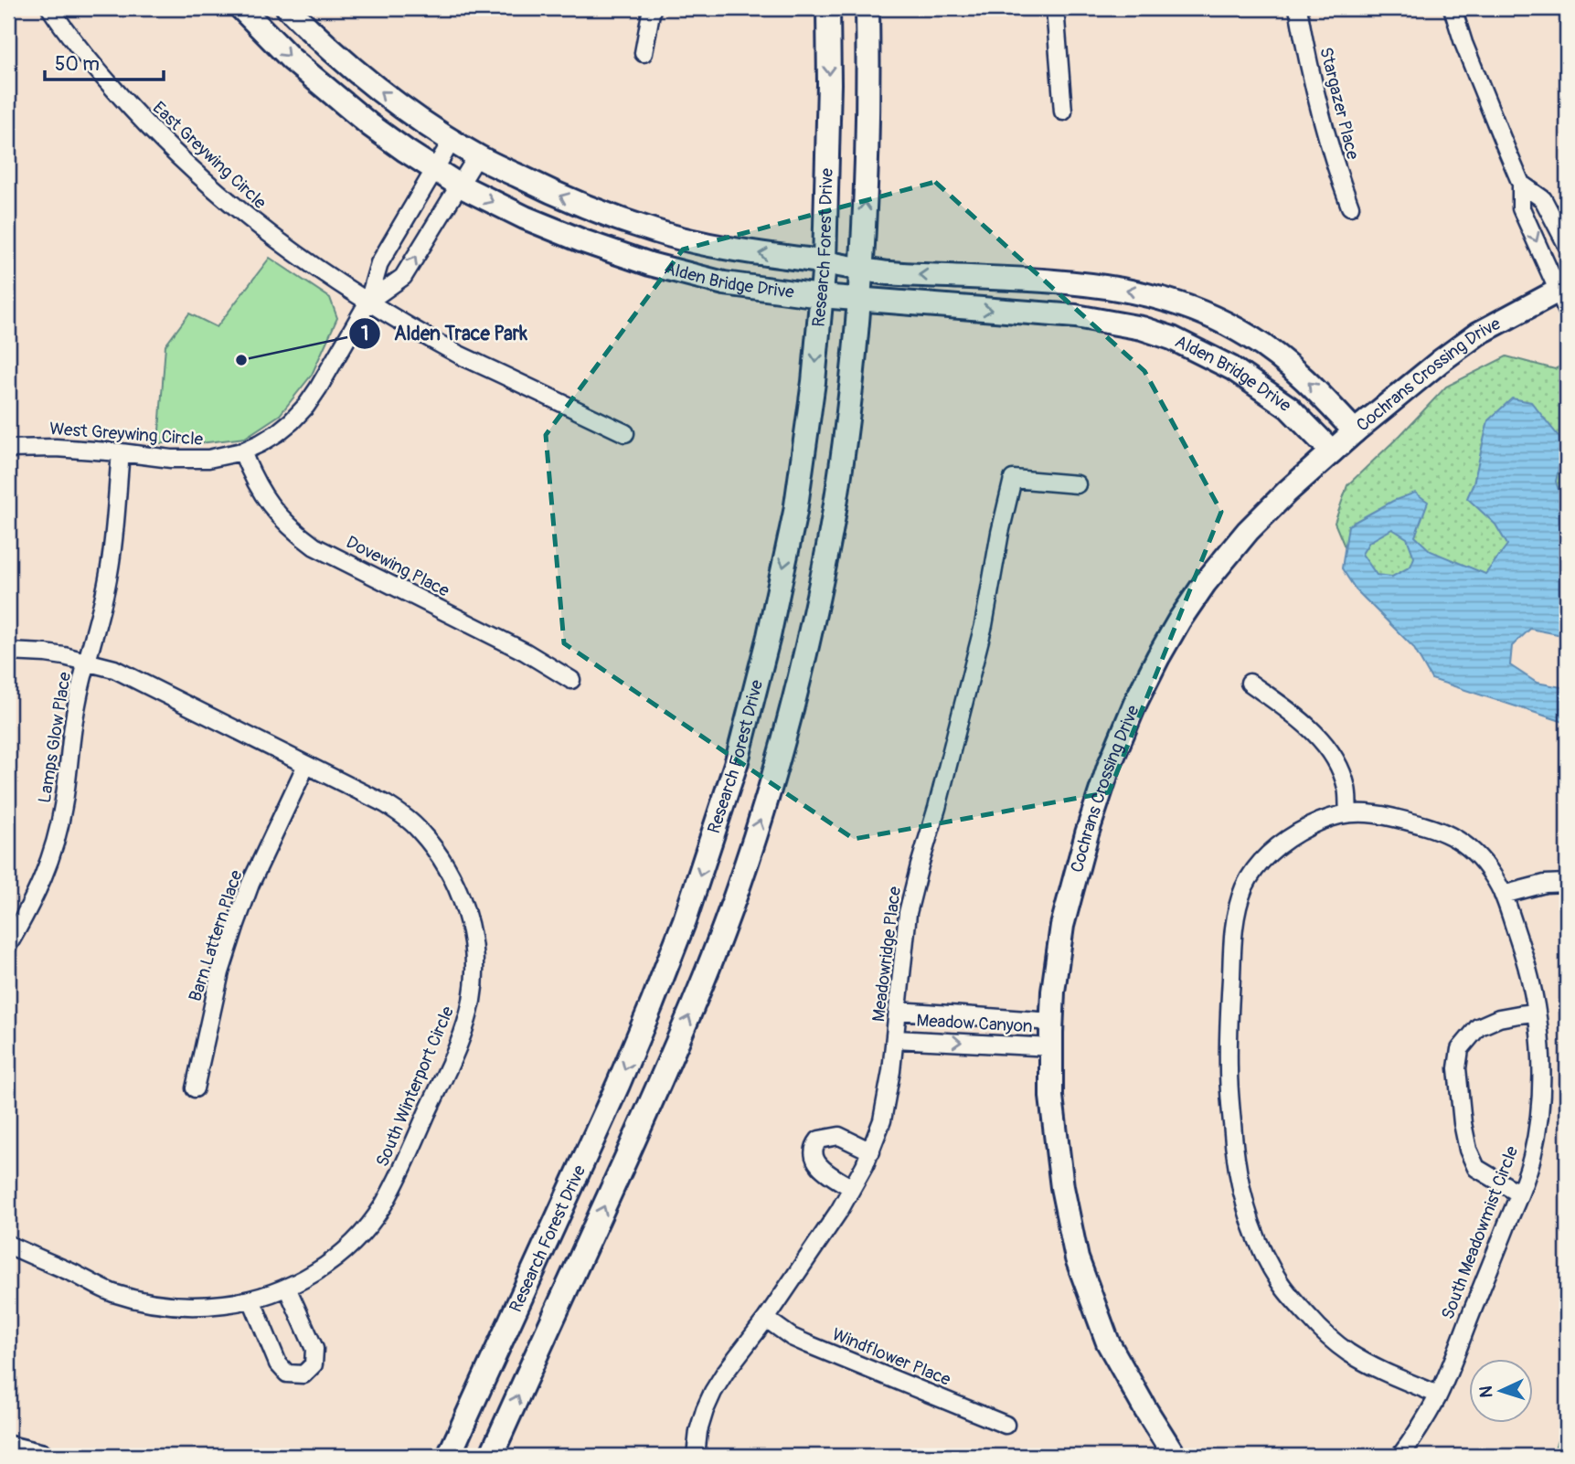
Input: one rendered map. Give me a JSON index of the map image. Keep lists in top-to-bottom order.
{
  "streets": {
    "street": [
      "Stargazer Place",
      "East Greywing Circle",
      "Research Forest Drive",
      "Alden Bridge Drive",
      "Cochrans Crossing Drive",
      "West Greywing Circle",
      "Dovewing Place",
      "Lamps Glow Place",
      "Barn Lattern Place",
      "Meadowridge Place",
      "Meadow Canyon",
      "South Winterport Circle",
      "South Meadowmist Circle",
      "Windflower Place"
    ]
  },
  "crossings": [
    ["East Greywing Circle", "West Greywing Circle"],
    ["Research Forest Drive", "Alden Bridge Drive"],
    ["Alden Bridge Drive", "Cochrans Crossing Drive"],
    ["Cochrans Crossing Drive", "Meadow Canyon"],
    ["West Greywing Circle", "Dovewing Place"],
    ["West Greywing Circle", "Lamps Glow Place"],
    ["Lamps Glow Place", "South Winterport Circle"],
    ["Barn Lattern Place", "South Winterport Circle"],
    ["Meadowridge Place", "Meadow Canyon"],
    ["Meadowridge Place", "Windflower Place"]
  ],
  "places": ["Alden Trace Park"],
  "scale_bar": "50 m",
  "north": "left"
}
